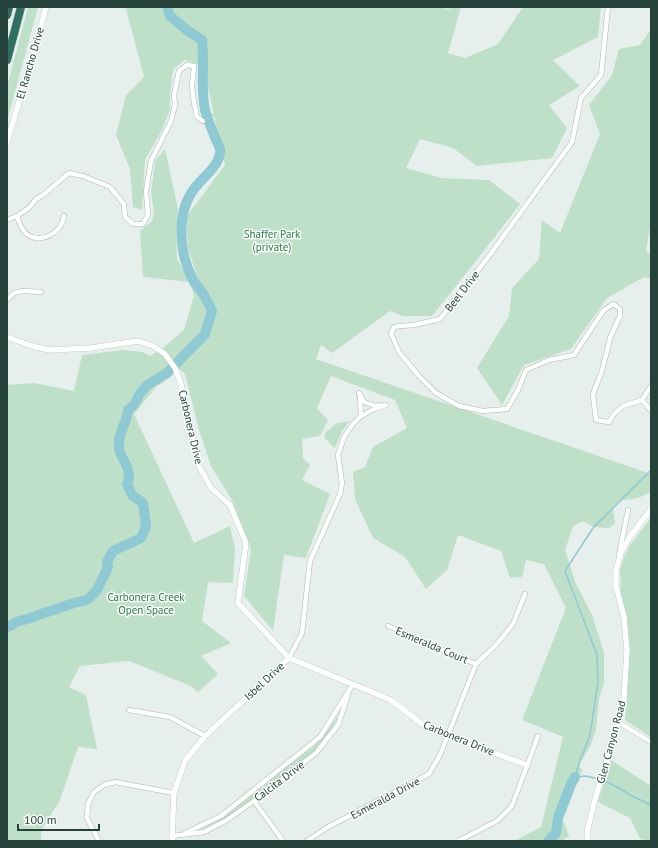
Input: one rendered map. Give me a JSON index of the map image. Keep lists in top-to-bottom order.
{
  "streets": {
    "street": [
      "El Rancho Drive",
      "Beel Drive",
      "Carbonera Drive",
      "Esmeralda Court",
      "Isbel Drive",
      "Glen Canyon Road",
      "Calcita Drive",
      "Esmeralda Drive"
    ]
  },
  "crossings": [
    ["Carbonera Drive", "Isbel Drive"],
    ["Carbonera Drive", "Calcita Drive"],
    ["Carbonera Drive", "Esmeralda Drive"],
    ["Esmeralda Court", "Esmeralda Drive"],
    ["Isbel Drive", "Calcita Drive"]
  ],
  "parks": ["Shaffer Park (private)", "Carbonera Creek Open Space"],
  "scale_bar": "100 m"
}
